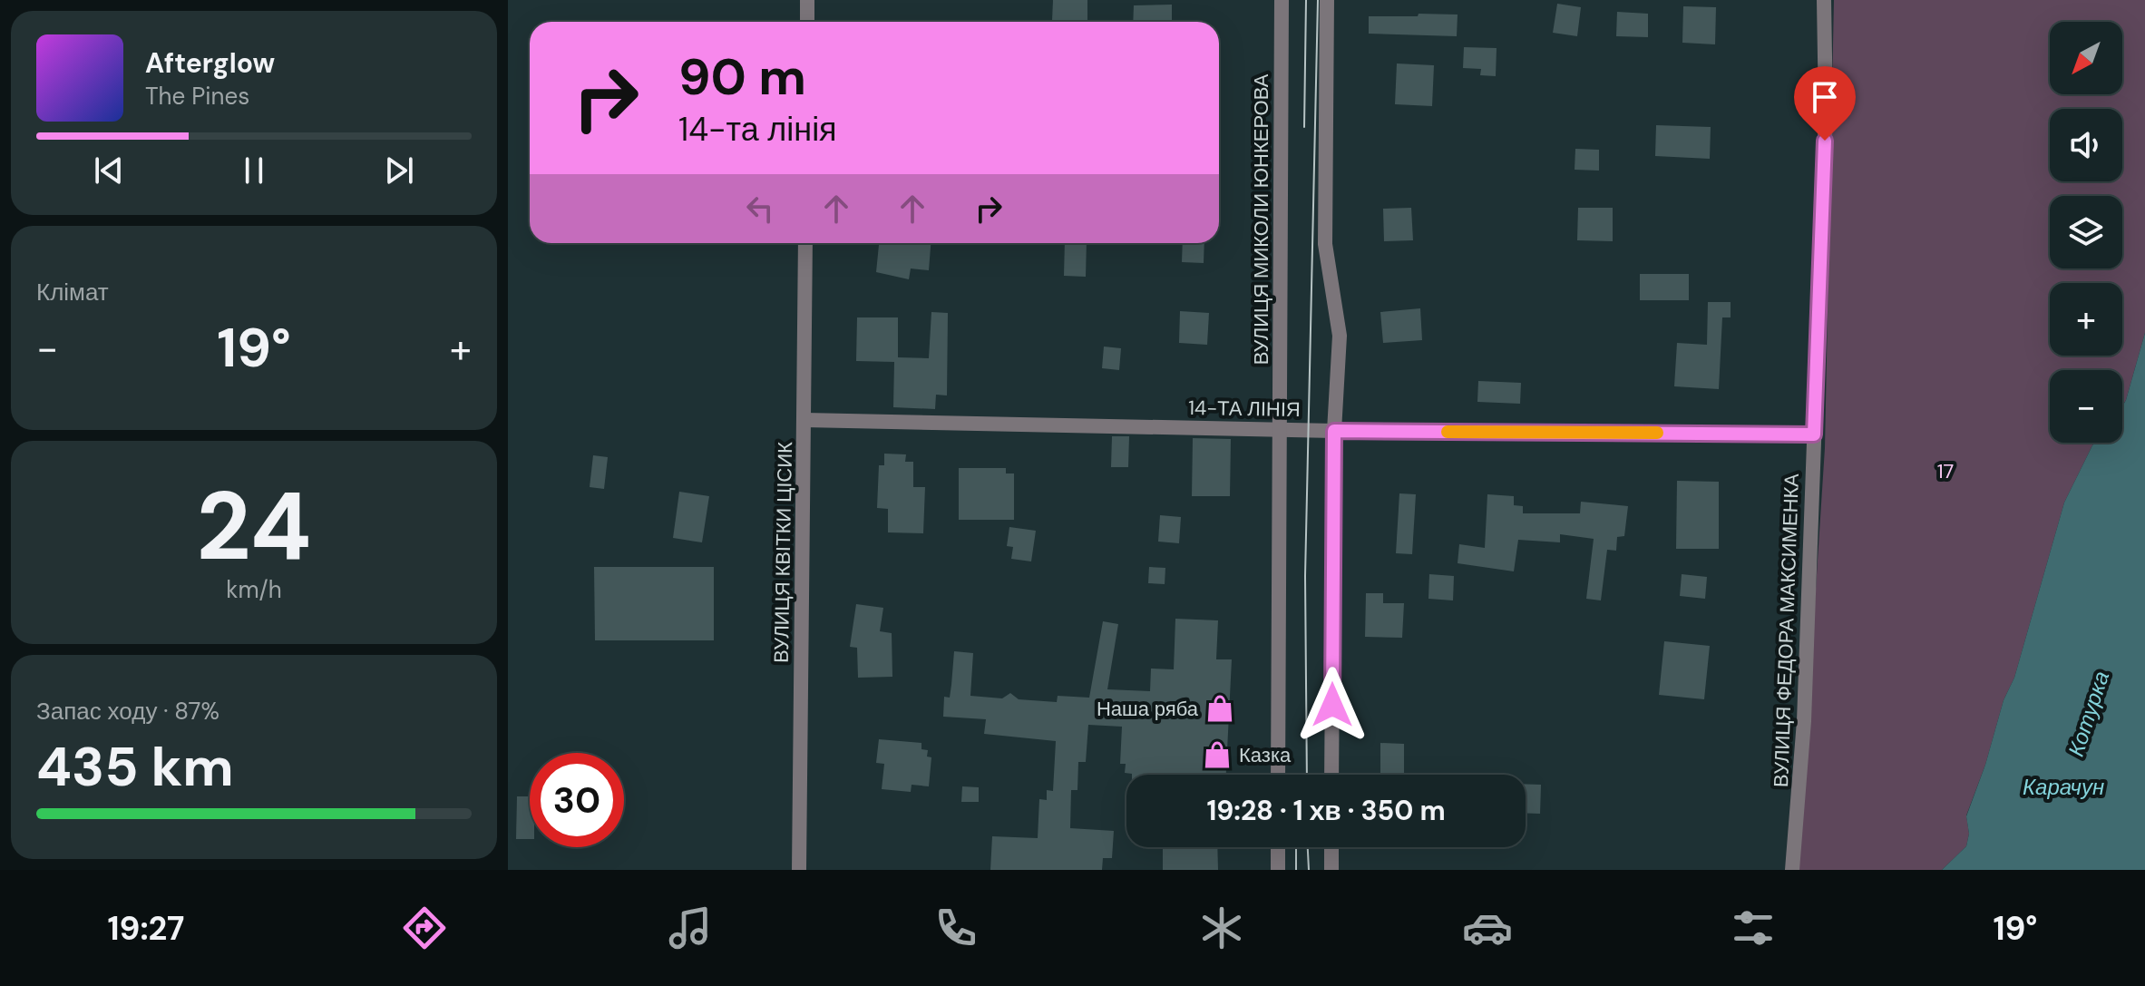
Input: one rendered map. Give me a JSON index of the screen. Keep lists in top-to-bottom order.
{
  "streets": {
    "street": [
      "ВУЛИЦЯ МИКОЛИ ЮНКЕРОВА",
      "14-ТА ЛІНІЯ",
      "ВУЛИЦЯ КВІТКИ ЦІСИК",
      "ВУЛИЦЯ ФЕДОРА МАКСИМЕНКА"
    ]
  },
  "crossings": [
    ["ВУЛИЦЯ МИКОЛИ ЮНКЕРОВА", "14-ТА ЛІНІЯ"],
    ["14-ТА ЛІНІЯ", "ВУЛИЦЯ КВІТКИ ЦІСИК"],
    ["14-ТА ЛІНІЯ", "ВУЛИЦЯ ФЕДОРА МАКСИМЕНКА"]
  ],
  "water": ["Котурка", "Карачун"],
  "parks": ["17"],
  "places": {
    "shop": ["Наша ряба", "Казка"]
  },
  "north": "bottom left",
  "page": {
    "map_buttons": ["+", "−"],
    "turn": ["90 m", "14-та лінія"],
    "song": ["Afterglow", "The Pines"],
    "tile": [
      "Клімат",
      ["24", "km/h"],
      ["Запас ходу · 87%", "435 km"]
    ],
    "heat": ["−", "19°", "+"],
    "limit": "30",
    "trip": "19:28 · 1 хв · 350 m",
    "tabs": ["19:27", "19°"]
  }
}
